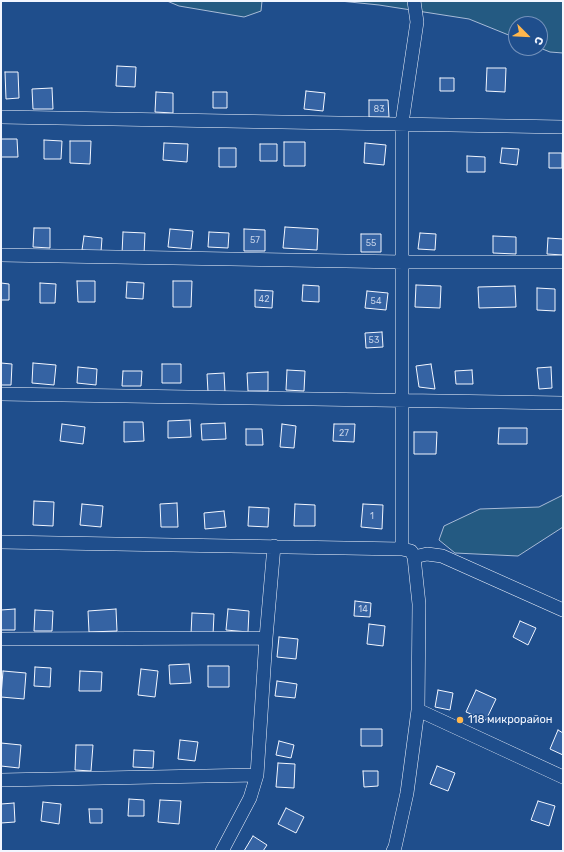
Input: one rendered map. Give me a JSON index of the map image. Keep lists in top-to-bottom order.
{
  "places": ["118 микрорайон"],
  "house_numbers": [
    "83",
    "57",
    "55",
    "42",
    "54",
    "53",
    "27",
    "1",
    "14"
  ],
  "north": "bottom right"
}
